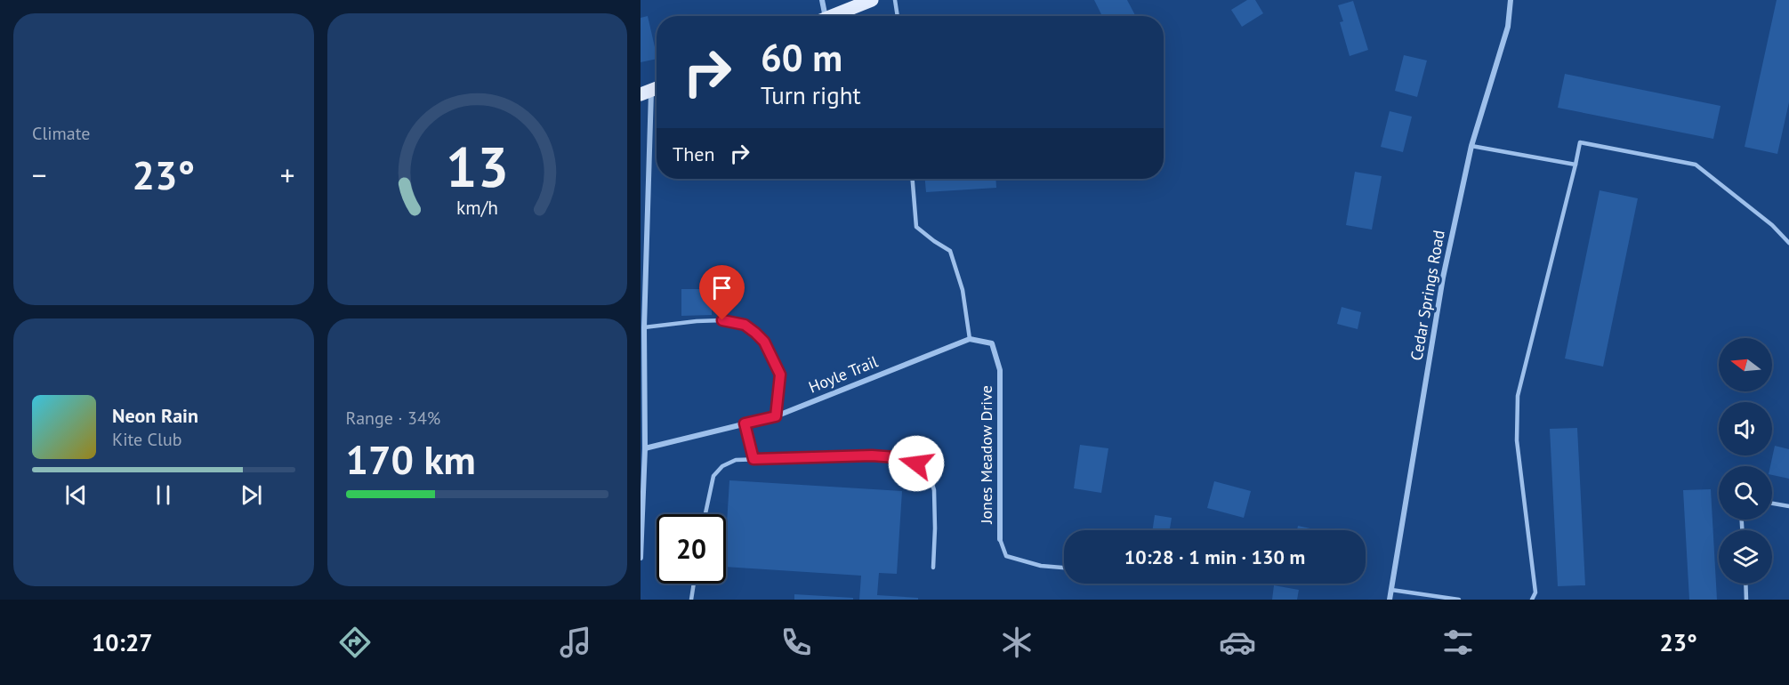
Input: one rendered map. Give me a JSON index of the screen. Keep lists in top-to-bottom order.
{
  "streets": {
    "street": ["Cedar Springs Road", "Hoyle Trail", "Jones Meadow Drive"]
  },
  "crossings": [
    ["Hoyle Trail", "Jones Meadow Drive"]
  ],
  "north": "left",
  "page": {
    "tile": [
      "Climate",
      ["Range · 34%", "170 km"]
    ],
    "turn": ["60 m", "Turn right"],
    "then": "Then",
    "heat": ["−", "23°", "+"],
    "song": ["Neon Rain", "Kite Club"],
    "limit": "20",
    "trip": "10:28 · 1 min · 130 m",
    "tabs": ["10:27", "23°"],
    "gauge": ["13", "km/h"]
  }
}
